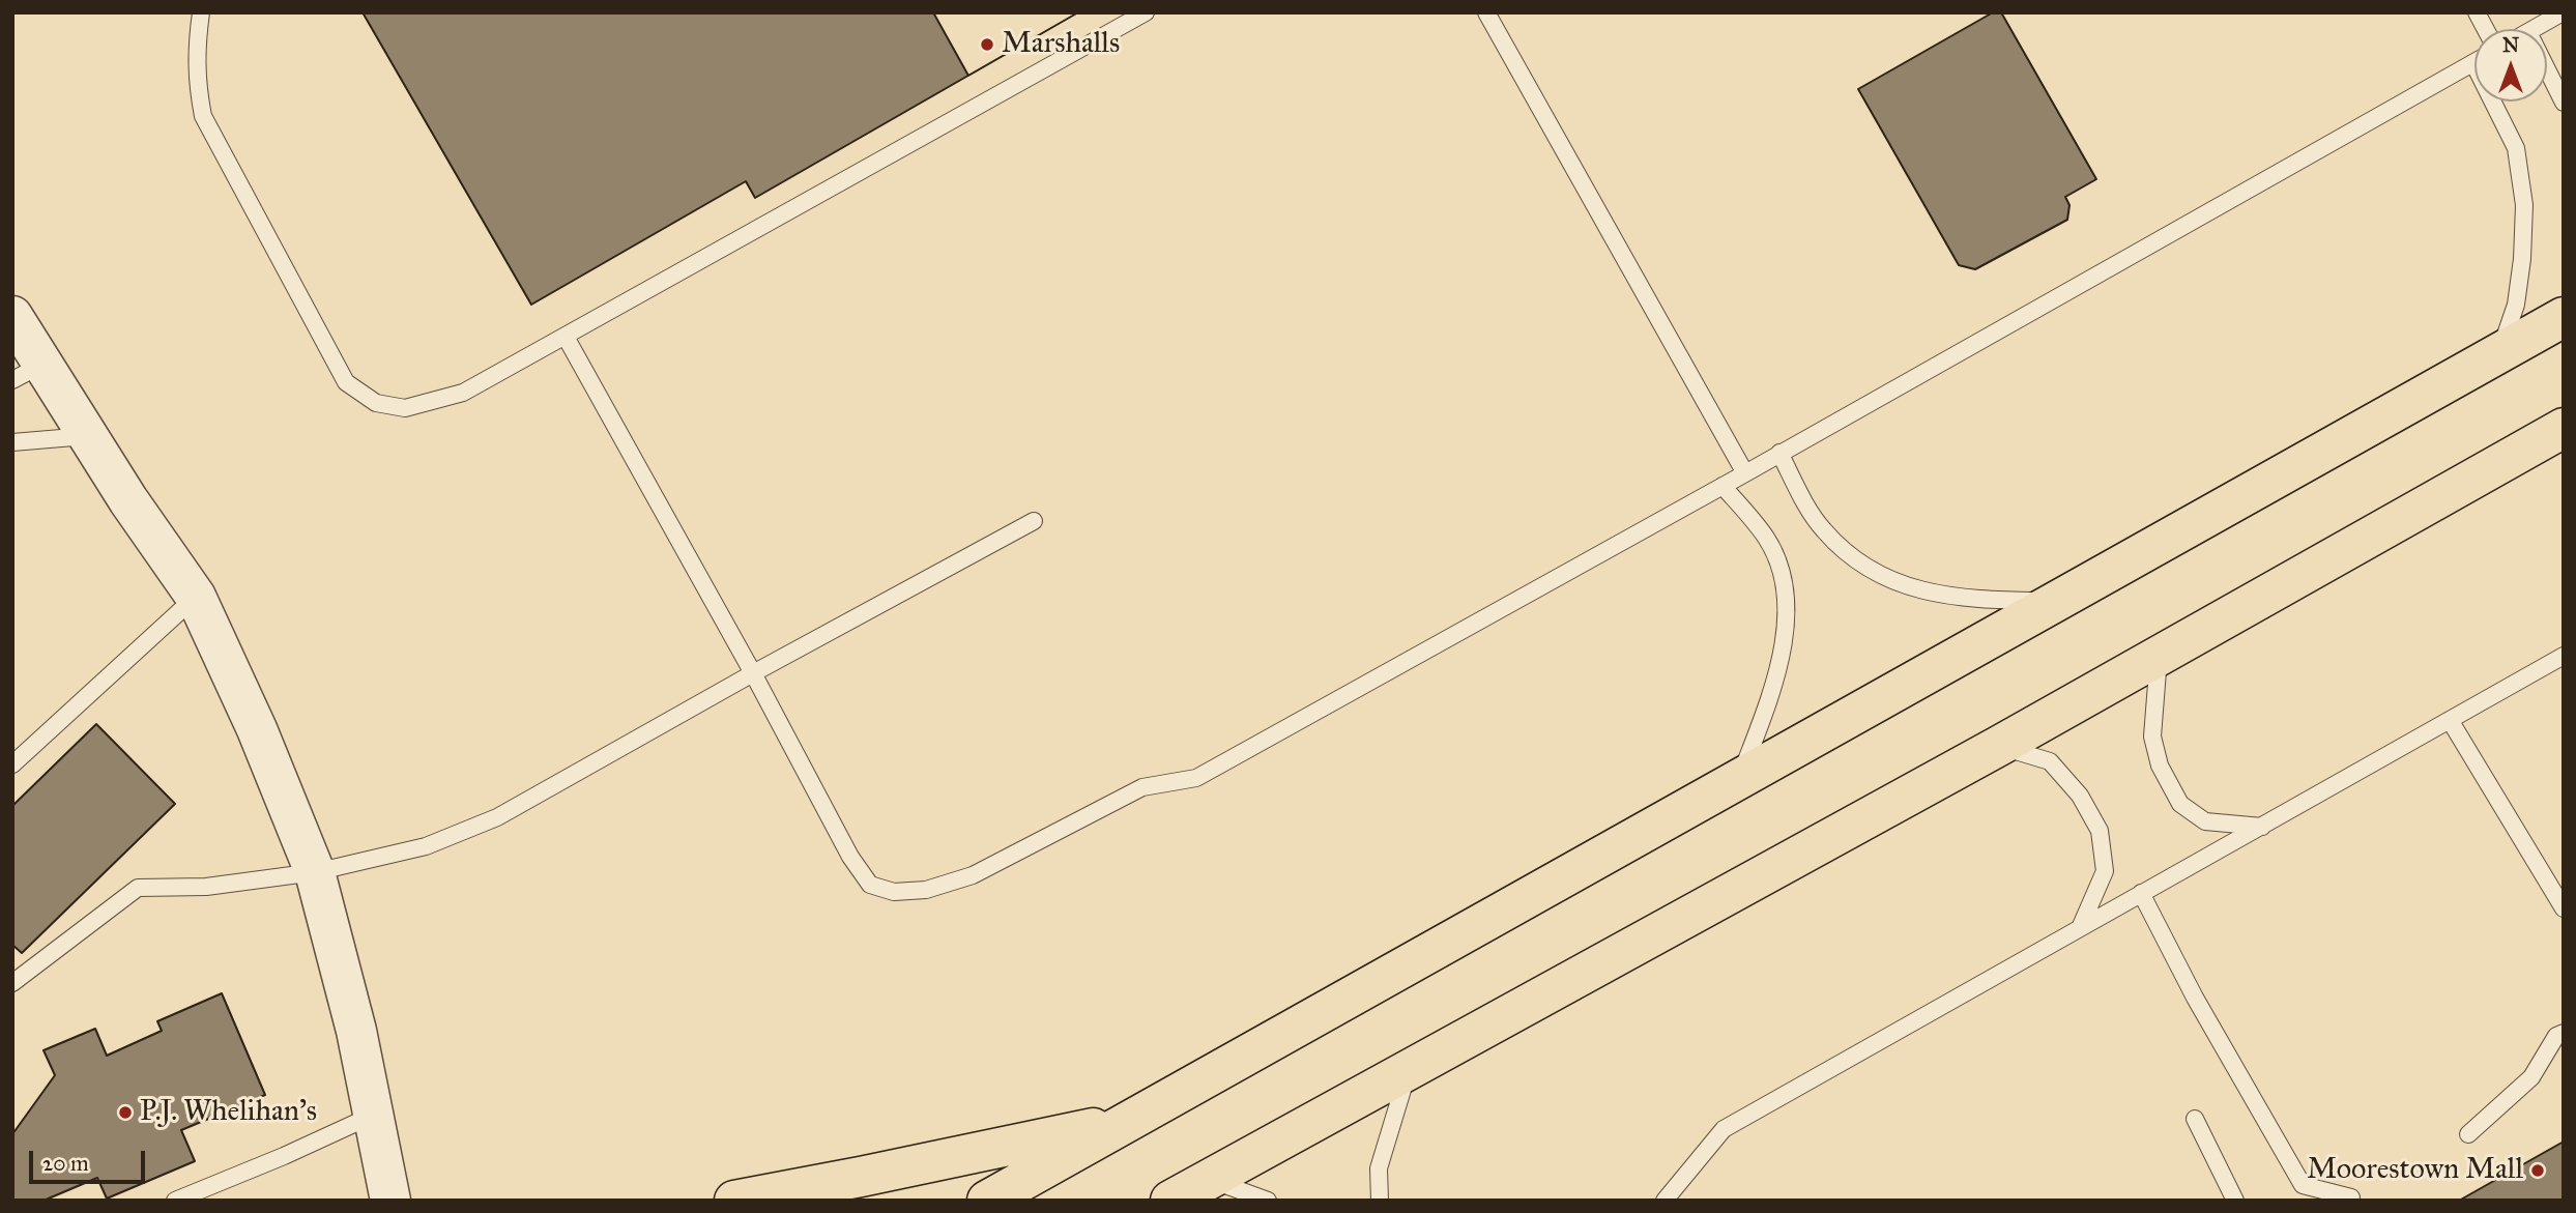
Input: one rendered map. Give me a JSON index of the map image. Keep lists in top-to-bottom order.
{
  "places": ["Marshalls", "P.J. Whelihan's", "Moorestown Mall"],
  "scale_bar": "20 m",
  "north": "top"
}
